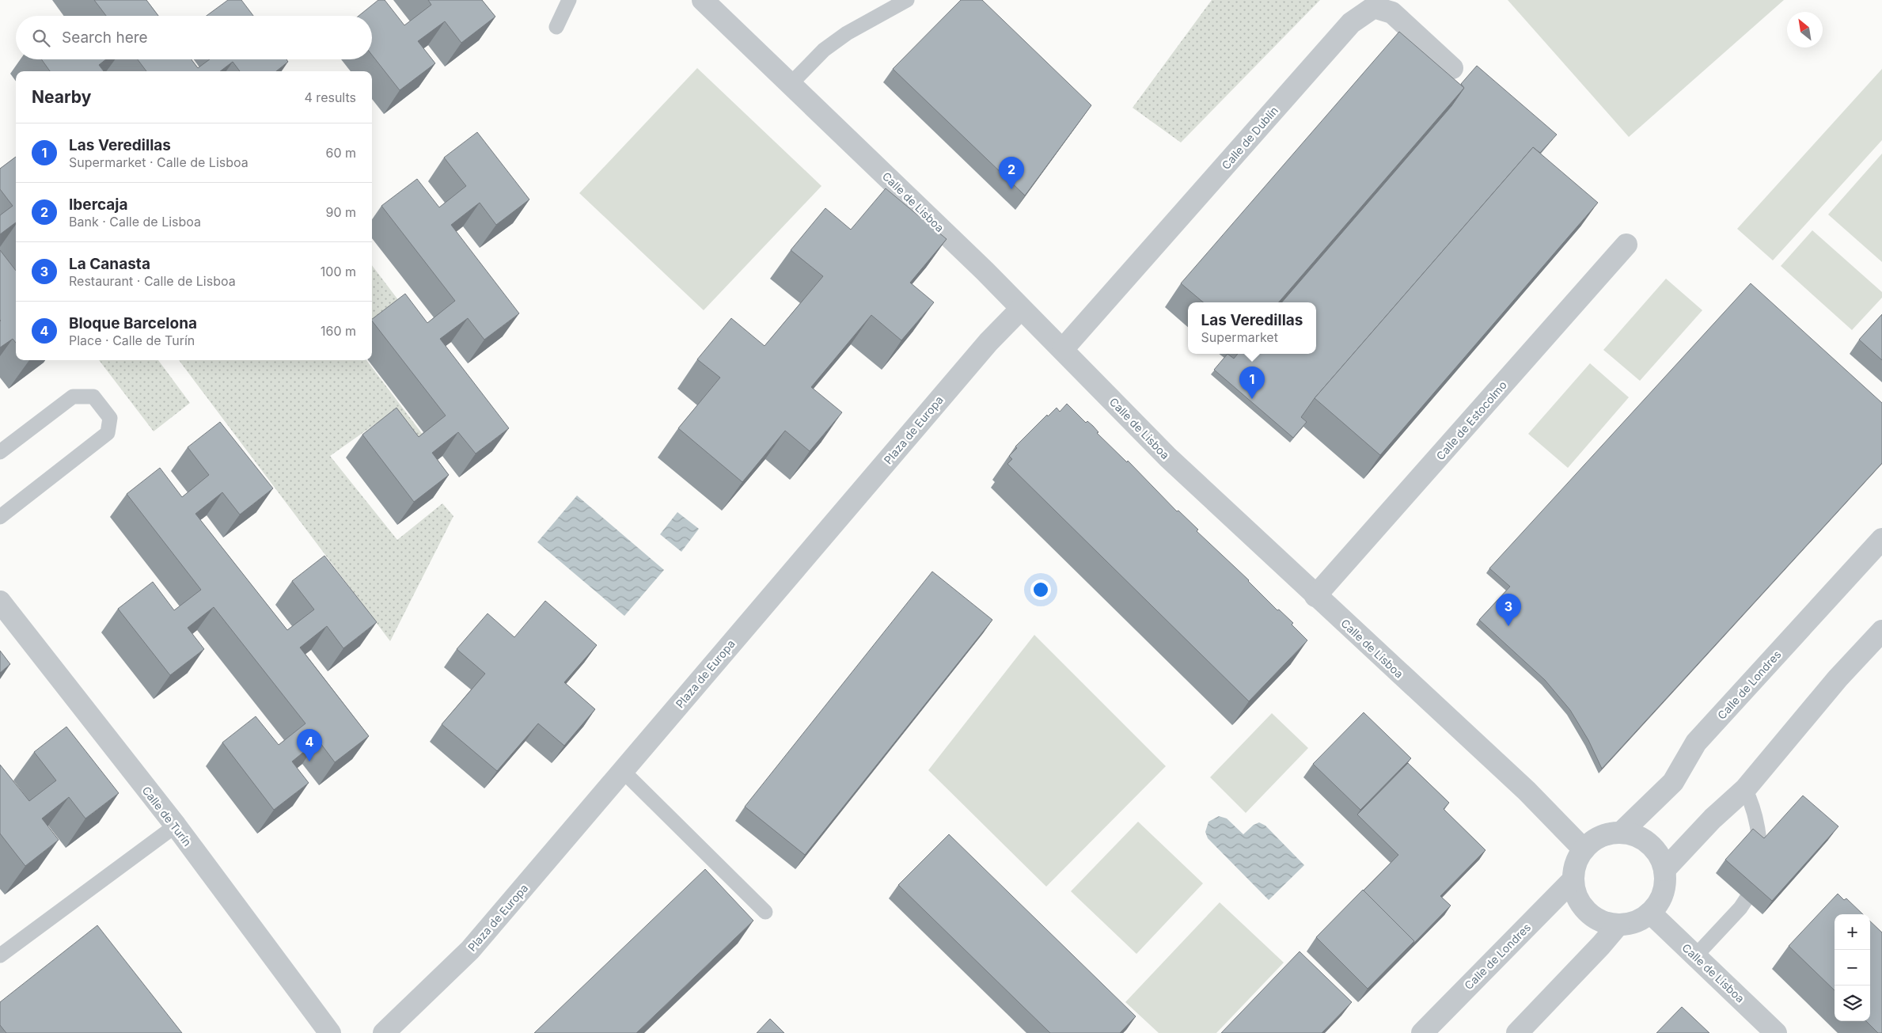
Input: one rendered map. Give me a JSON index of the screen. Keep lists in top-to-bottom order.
{
  "streets": {
    "street": [
      "Calle de Dublín",
      "Calle de Lisboa",
      "Calle de Estocolmo",
      "Plaza de Europa",
      "Calle de Londres",
      "Calle de Turín"
    ]
  },
  "crossings": [
    ["Calle de Dublín", "Calle de Lisboa"],
    ["Calle de Lisboa", "Calle de Estocolmo"],
    ["Calle de Lisboa", "Plaza de Europa"],
    ["Calle de Lisboa", "Calle de Londres"]
  ],
  "north": "top left",
  "page": {
    "search": "Search here",
    "heading": ["Nearby", "4 results"],
    "list": [
      {
        "mark": "1",
        "name": "Las Veredillas",
        "note": "Supermarket · Calle de Lisboa",
        "value": "60 m"
      },
      {
        "mark": "2",
        "name": "Ibercaja",
        "note": "Bank · Calle de Lisboa",
        "value": "90 m"
      },
      {
        "mark": "3",
        "name": "La Canasta",
        "note": "Restaurant · Calle de Lisboa",
        "value": "100 m"
      },
      {
        "mark": "4",
        "name": "Bloque Barcelona",
        "note": "Place · Calle de Turín",
        "value": "160 m"
      }
    ],
    "pins": [
      "2",
      "1",
      "3",
      "4"
    ],
    "popup": ["Las Veredillas", "Supermarket"],
    "map_buttons": ["+", "−"]
  }
}
